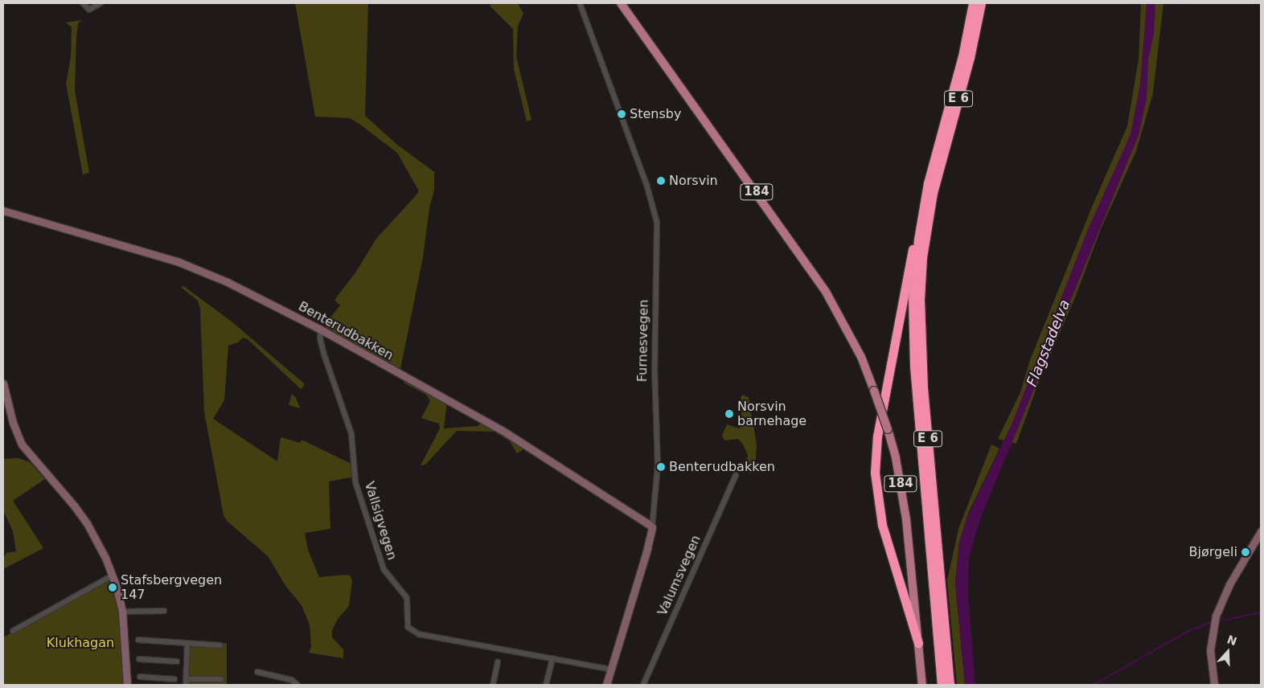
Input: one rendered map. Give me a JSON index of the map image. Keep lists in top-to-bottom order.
{
  "streets": {
    "highway": ["E 6"],
    "main road": ["184", "Benterudbakken", "Furnesvegen"],
    "street": ["Vallsigvegen", "Valumsvegen"]
  },
  "crossings": [
    ["E 6", "184"],
    ["Benterudbakken", "Furnesvegen"],
    ["Benterudbakken", "Vallsigvegen"],
    ["Furnesvegen", "Vallsigvegen"]
  ],
  "water": ["Flagstadelva"],
  "parks": ["Klukhagan"],
  "places": [
    "Stensby",
    "Norsvin",
    "Norsvin barnehage",
    "Benterudbakken",
    "Bjørgeli",
    "Stafsbergvegen 147"
  ],
  "north": "top"
}
